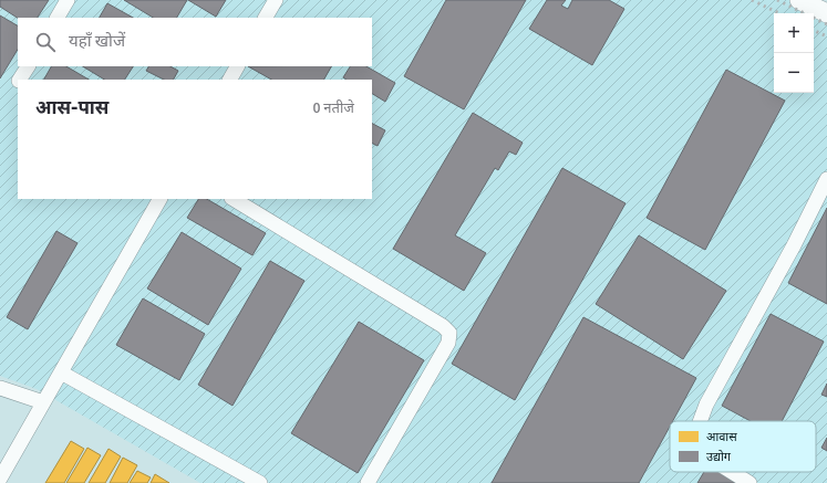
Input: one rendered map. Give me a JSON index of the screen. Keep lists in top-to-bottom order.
{
  "legend": ["आवास", "उद्योग"],
  "page": {
    "map_buttons": ["+", "−"],
    "search": "यहाँ खोजें",
    "heading": ["आस-पास", "0 नतीजे"]
  }
}
